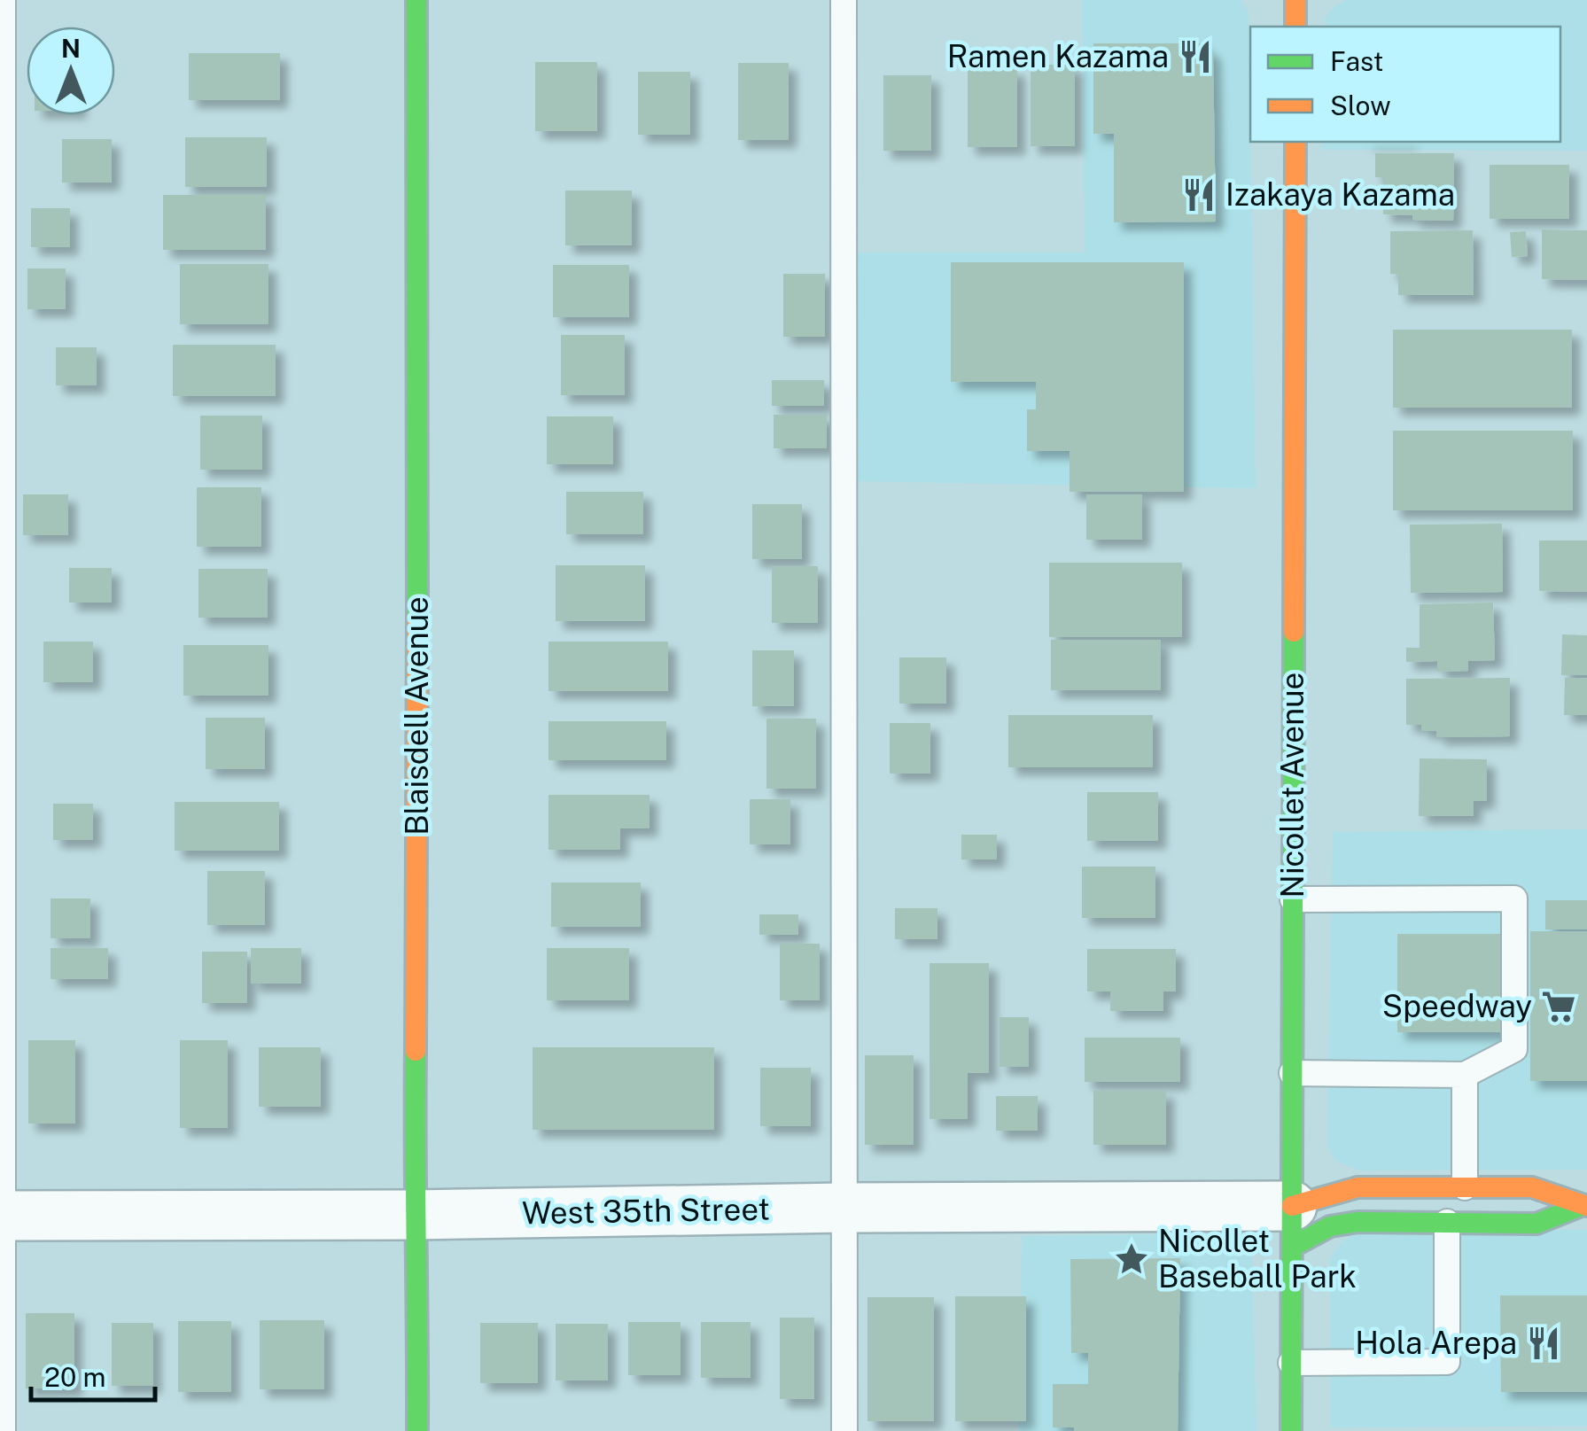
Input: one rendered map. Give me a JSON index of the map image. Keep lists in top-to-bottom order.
{
  "streets": {
    "street": ["Blaisdell Avenue", "Nicollet Avenue", "West 35th Street"]
  },
  "crossings": [
    ["Blaisdell Avenue", "West 35th Street"],
    ["Nicollet Avenue", "West 35th Street"]
  ],
  "places": {
    "restaurant": ["Ramen Kazama", "Izakaya Kazama", "Hola Arepa"],
    "supermarket": ["Speedway"],
    "place": ["Nicollet Baseball Park"]
  },
  "legend": ["Fast", "Slow"],
  "scale_bar": "20 m",
  "north": "top"
}
